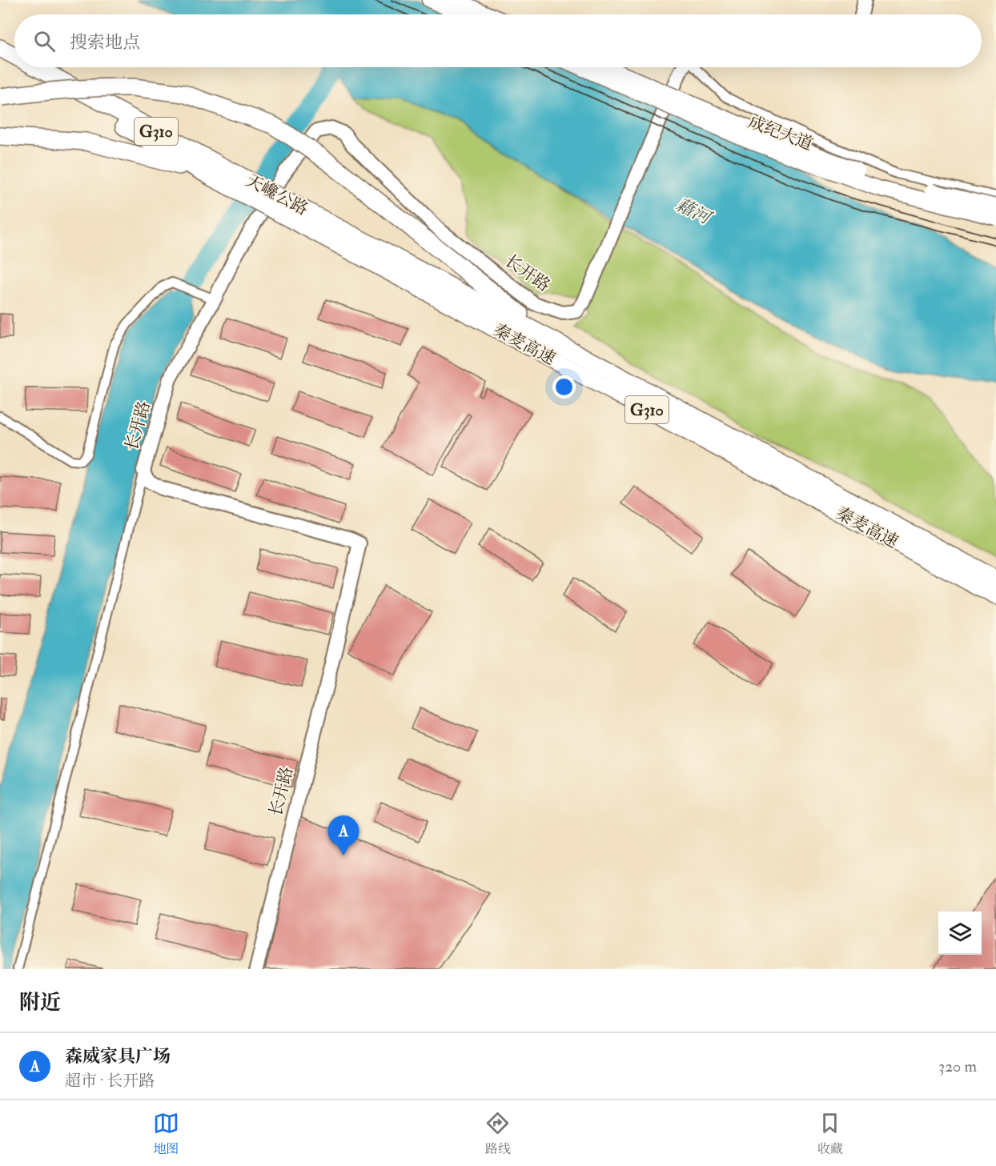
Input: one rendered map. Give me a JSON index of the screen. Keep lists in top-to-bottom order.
{
  "streets": {
    "highway": ["G310", "天巉公路", "秦麦高速"],
    "main road": ["成纪大道"],
    "street": ["长开路"]
  },
  "crossings": [
    ["G310", "秦麦高速"],
    ["天巉公路", "秦麦高速"]
  ],
  "water": ["藉河"],
  "page": {
    "search": "搜索地点",
    "pins": "A",
    "heading": "附近",
    "list": [
      {
        "mark": "A",
        "name": "森威家具广场",
        "note": "超市 · 长开路",
        "value": "320 m"
      }
    ],
    "nav": ["地图", "路线", "收藏"]
  }
}
